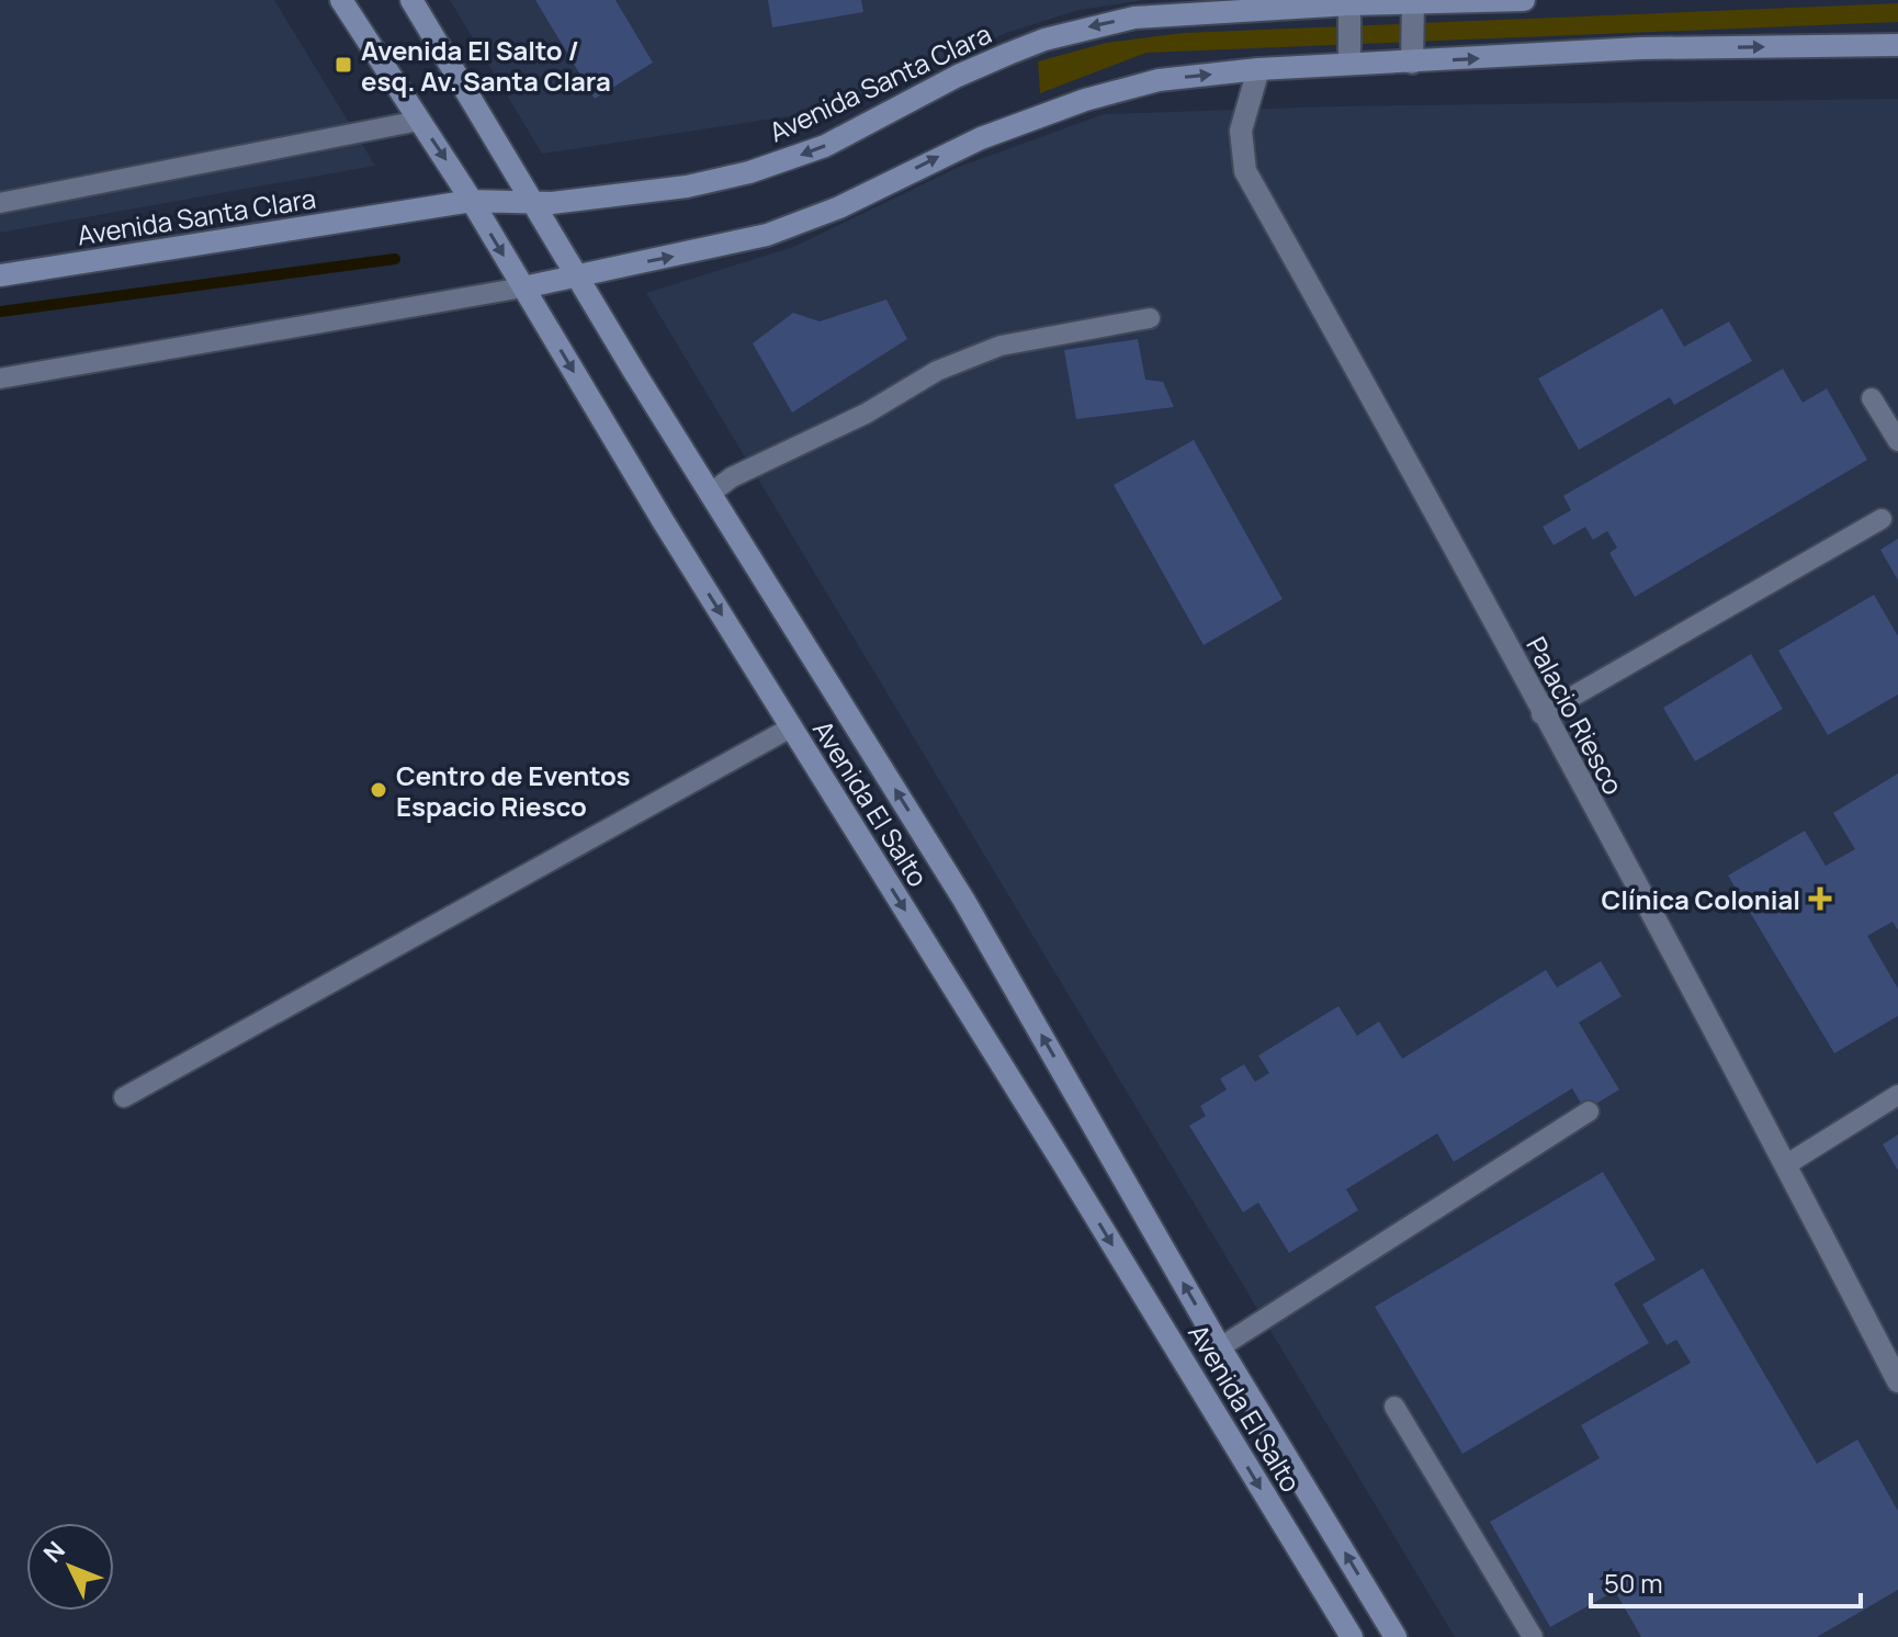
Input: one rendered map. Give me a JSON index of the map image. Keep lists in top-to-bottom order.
{
  "streets": {
    "main road": ["Avenida Santa Clara", "Avenida El Salto"],
    "street": ["Palacio Riesco"]
  },
  "crossings": [
    ["Avenida Santa Clara", "Avenida El Salto"]
  ],
  "places": {
    "transit": ["Avenida El Salto / esq. Av. Santa Clara"],
    "other": ["Centro de Eventos Espacio Riesco"],
    "health": ["Clínica Colonial"]
  },
  "scale_bar": "50 m",
  "north": "top left"
}
